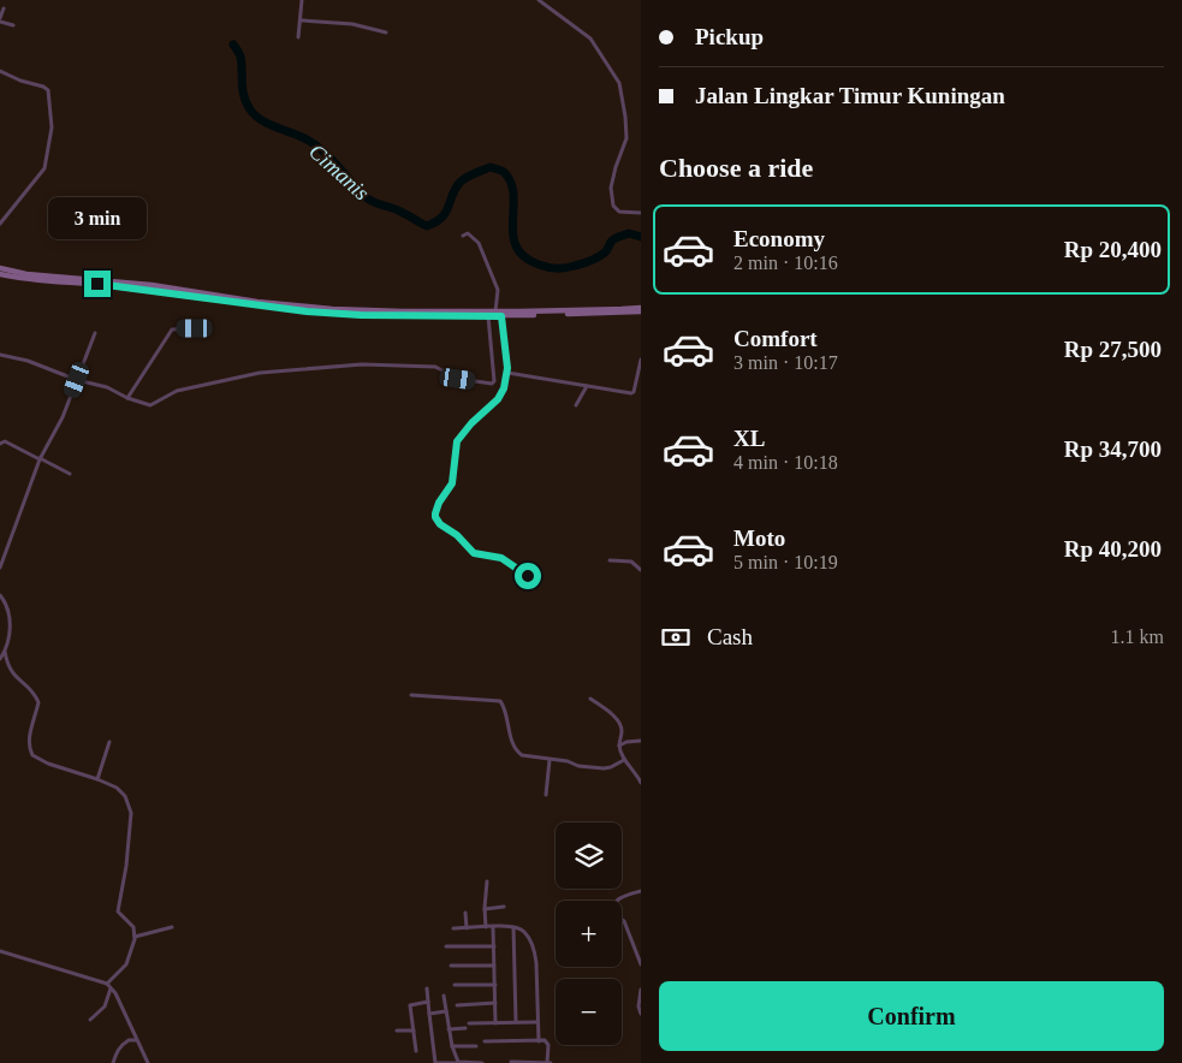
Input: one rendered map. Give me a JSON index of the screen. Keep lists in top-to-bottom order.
{
  "water": ["Cimanis"],
  "page": {
    "banner": ["Pickup", "Jalan Lingkar Timur Kuningan"],
    "heading": "Choose a ride",
    "bubble": "3 min",
    "list": [
      {
        "name": "Economy",
        "note": "2 min · 10:16",
        "value": "Rp 20,400"
      },
      {
        "name": "Comfort",
        "note": "3 min · 10:17",
        "value": "Rp 27,500"
      },
      {
        "name": "XL",
        "note": "4 min · 10:18",
        "value": "Rp 34,700"
      },
      {
        "name": "Moto",
        "note": "5 min · 10:19",
        "value": "Rp 40,200"
      }
    ],
    "pay": ["Cash", "1.1 km"],
    "map_buttons": ["+", "−"],
    "buttons": "Confirm"
  }
}
